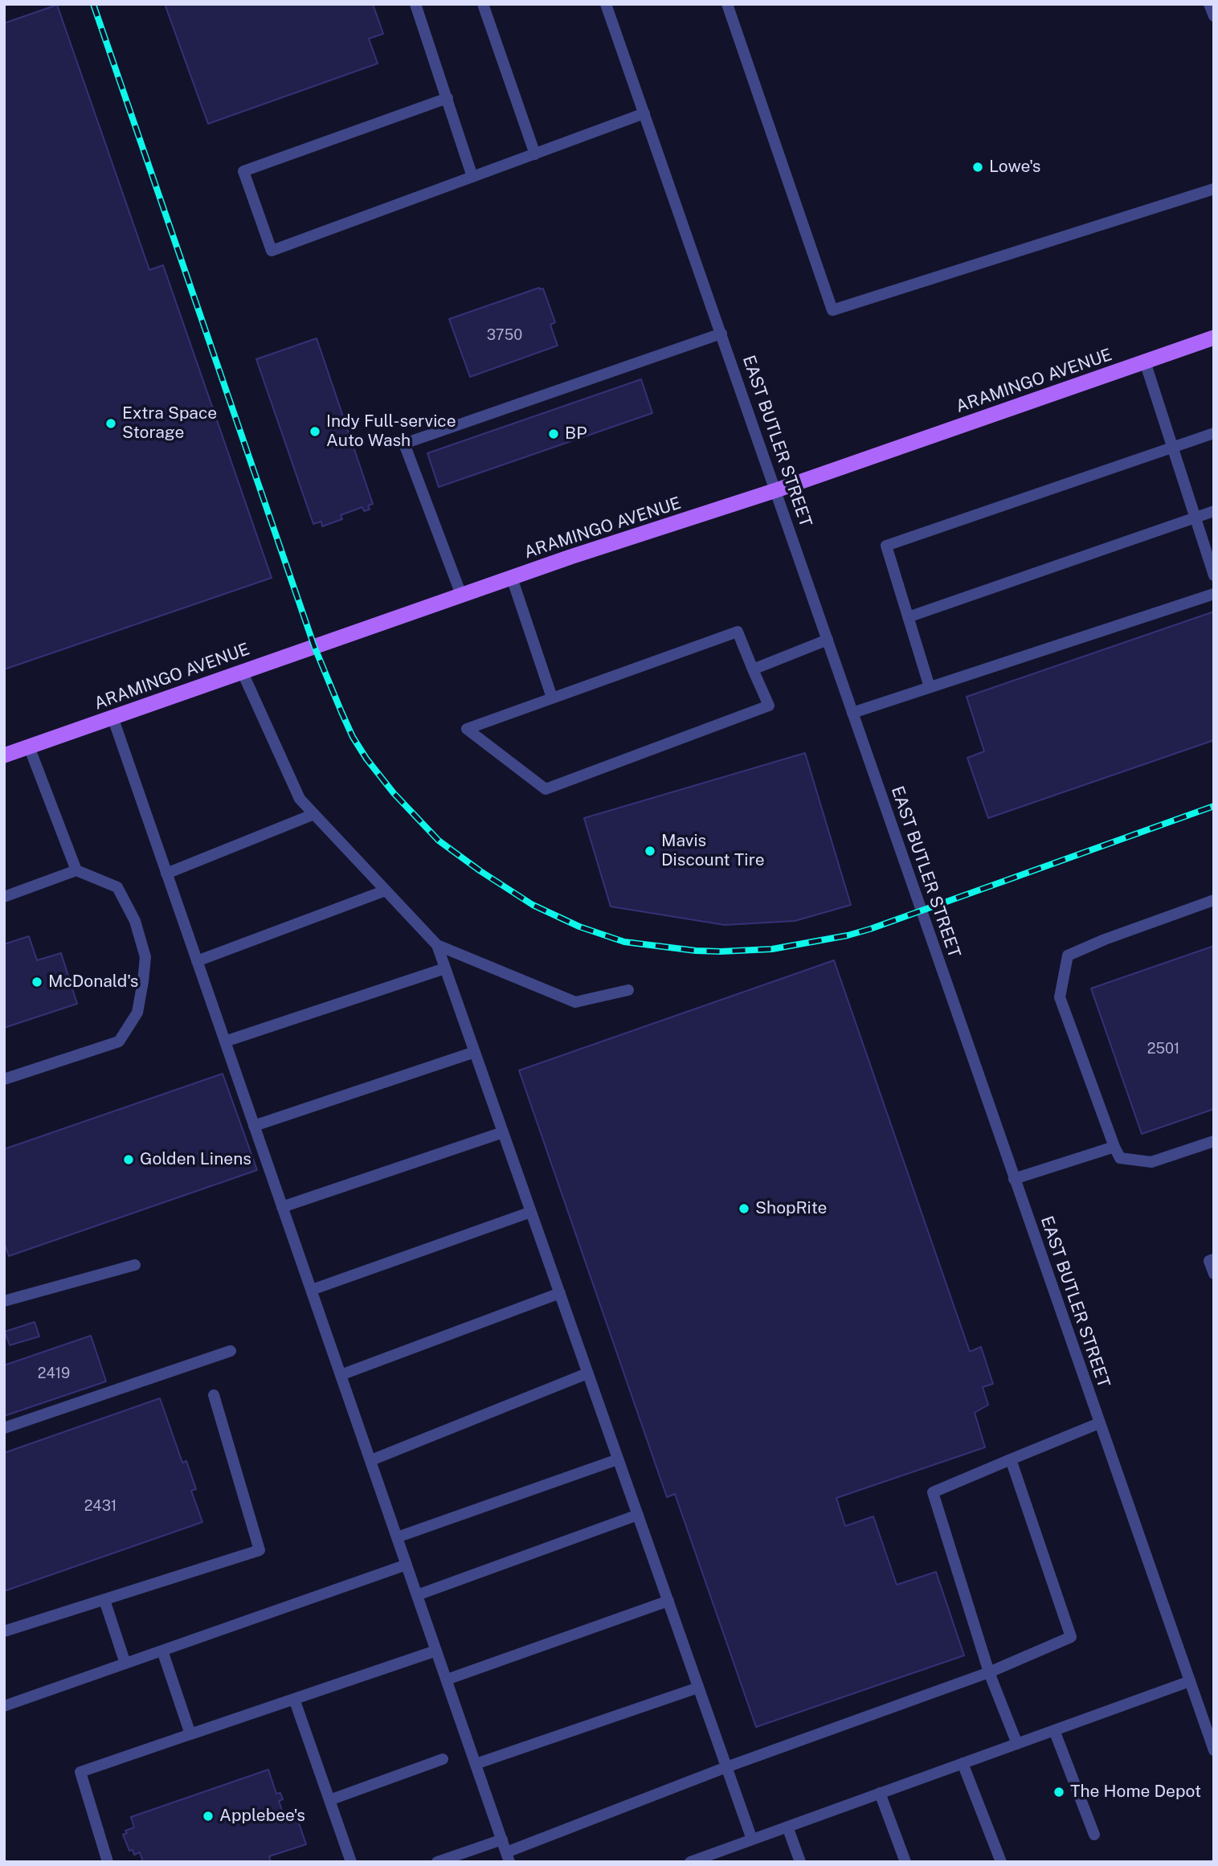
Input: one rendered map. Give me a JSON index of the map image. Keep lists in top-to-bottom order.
{
  "streets": {
    "main road": ["ARAMINGO AVENUE"],
    "street": ["EAST BUTLER STREET"]
  },
  "crossings": [
    ["ARAMINGO AVENUE", "EAST BUTLER STREET"]
  ],
  "places": [
    "Lowe's",
    "Extra Space Storage",
    "Indy Full-service Auto Wash",
    "BP",
    "Mavis Discount Tire",
    "McDonald's",
    "Golden Linens",
    "ShopRite",
    "The Home Depot",
    "Applebee's"
  ],
  "house_numbers": [
    "3750",
    "2501",
    "2419",
    "2431"
  ]
}
